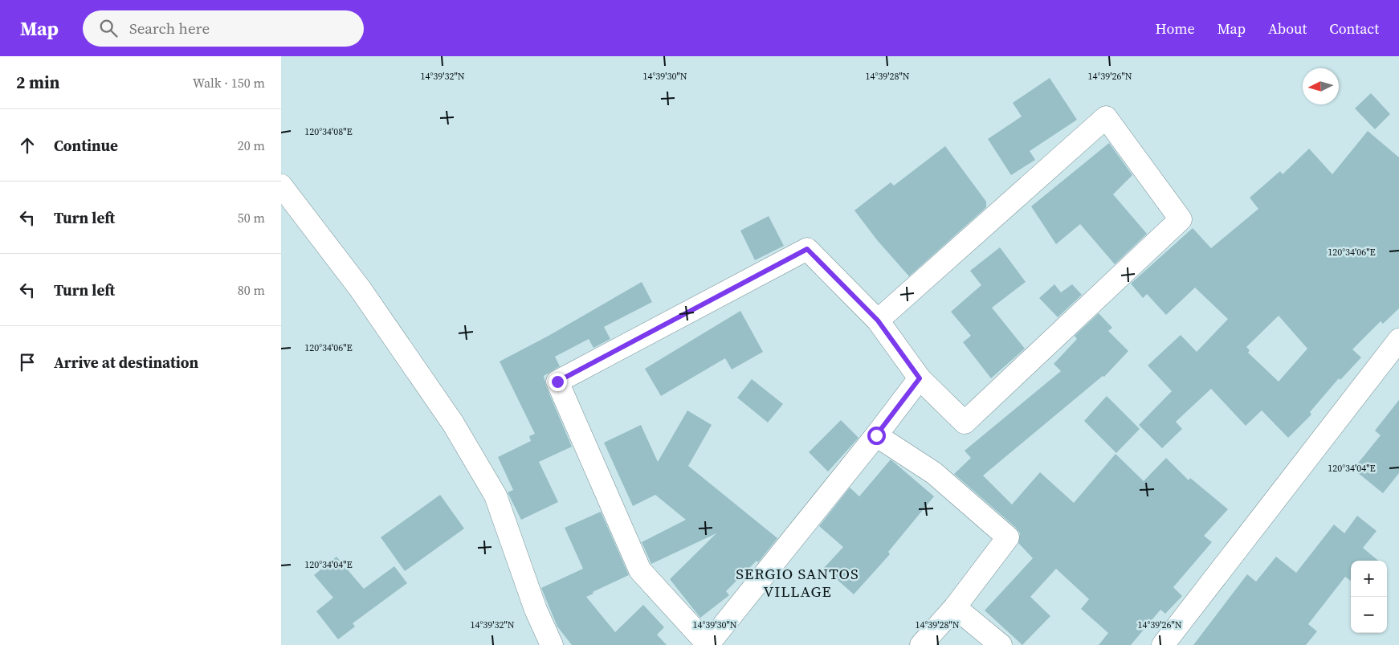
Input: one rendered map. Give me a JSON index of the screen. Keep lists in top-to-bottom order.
{
  "districts": ["SERGIO SANTOS VILLAGE"],
  "north": "left",
  "page": {
    "header": "Map",
    "search": "Search here",
    "nav": [
      "Home",
      "Map",
      "About",
      "Contact"
    ],
    "heading": ["2 min", "Walk · 150 m"],
    "list": [
      ["Continue", "20 m"],
      ["Turn left", "50 m"],
      ["Turn left", "80 m"],
      "Arrive at destination"
    ],
    "map_buttons": ["+", "−"]
  },
  "coordinates": [
    "14°39'32\"N",
    "14°39'30\"N",
    "14°39'28\"N",
    "14°39'26\"N",
    "120°34'08\"E",
    "120°34'06\"E",
    "120°34'04\"E"
  ]
}
